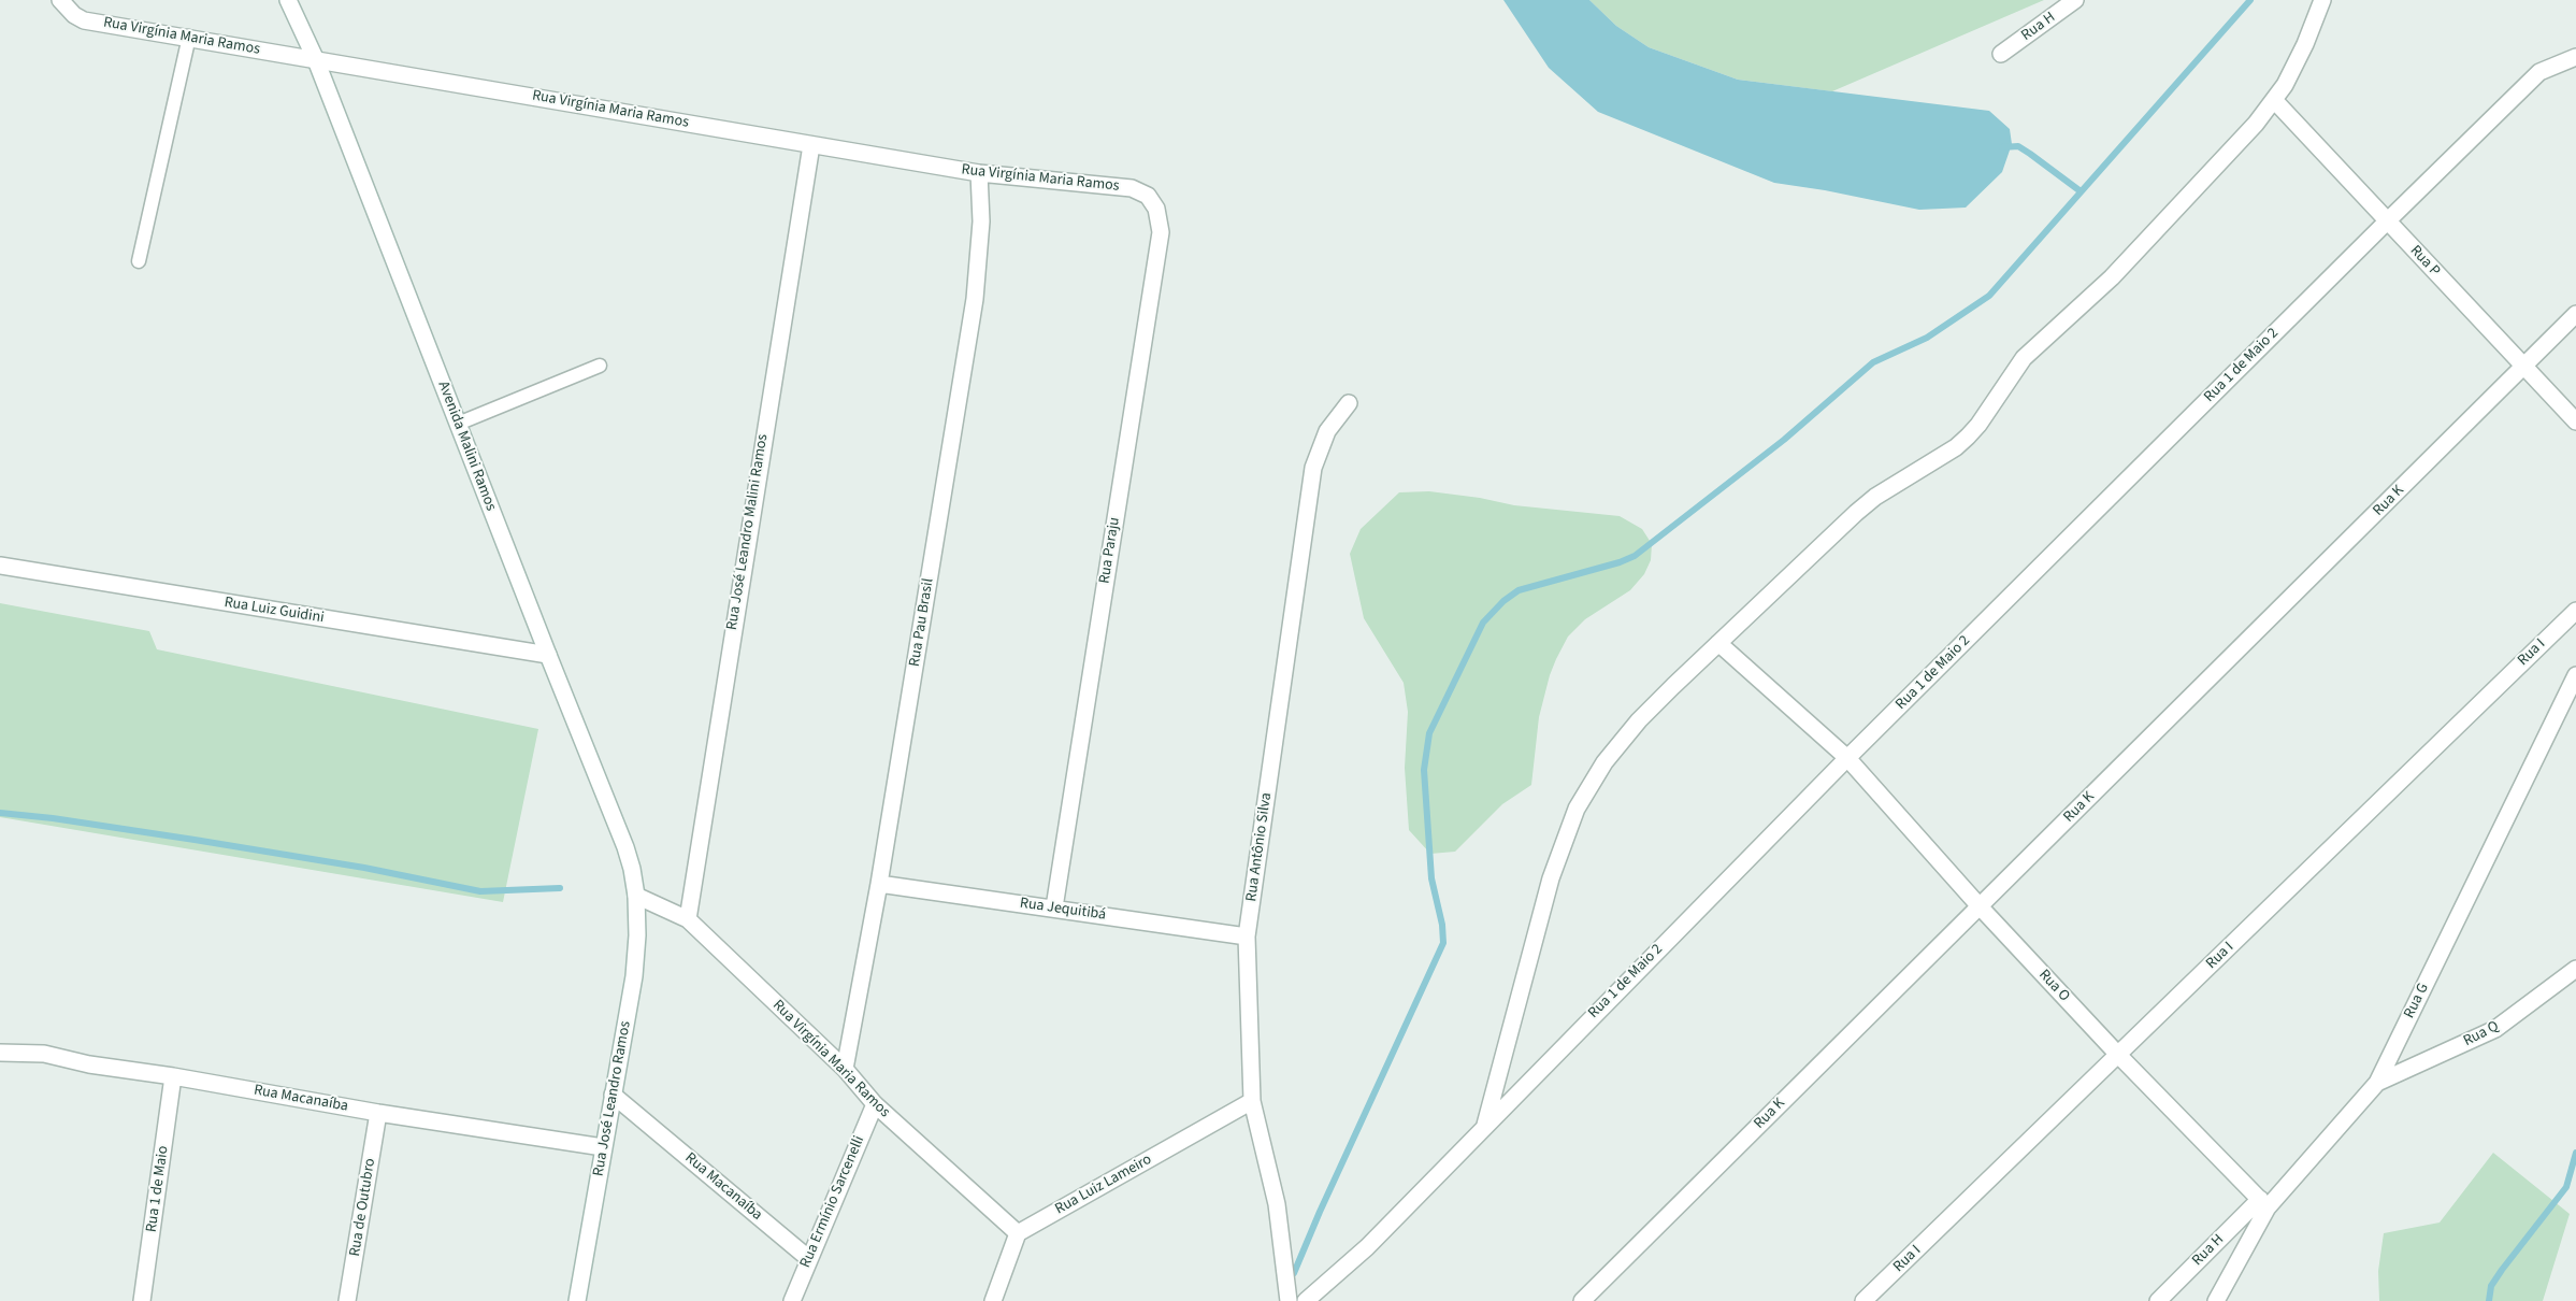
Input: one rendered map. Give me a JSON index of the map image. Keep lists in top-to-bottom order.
{
  "streets": {
    "street": [
      "Rua H",
      "Rua Virgínia Maria Ramos",
      "Rua P",
      "Rua 1 de Maio 2",
      "Avenida Malini Ramos",
      "Rua K",
      "Rua José Leandro Malini Ramos",
      "Rua Paraju",
      "Rua Luiz Guidini",
      "Rua Pau Brasil",
      "Rua I",
      "Rua Antônio Silva",
      "Rua Jequitibá",
      "Rua O",
      "Rua G",
      "Rua Q",
      "Rua Macanaíba",
      "Rua José Leandro Ramos",
      "Rua Luiz Lameiro",
      "Rua 1 de Maio",
      "Rua Ermínio Sarcenelli",
      "Rua de Outubro"
    ]
  },
  "crossings": [
    ["Rua H", "Rua O"],
    ["Rua H", "Rua G"],
    ["Rua Virgínia Maria Ramos", "Avenida Malini Ramos"],
    ["Rua Virgínia Maria Ramos", "Rua José Leandro Malini Ramos"],
    ["Rua Virgínia Maria Ramos", "Rua Paraju"],
    ["Rua Virgínia Maria Ramos", "Rua Pau Brasil"],
    ["Rua Virgínia Maria Ramos", "Rua José Leandro Ramos"],
    ["Rua Virgínia Maria Ramos", "Rua Luiz Lameiro"],
    ["Rua Virgínia Maria Ramos", "Rua Ermínio Sarcenelli"],
    ["Rua P", "Rua 1 de Maio 2"],
    ["Rua P", "Rua K"],
    ["Rua 1 de Maio 2", "Rua O"],
    ["Avenida Malini Ramos", "Rua Luiz Guidini"],
    ["Avenida Malini Ramos", "Rua José Leandro Ramos"],
    ["Rua K", "Rua O"],
    ["Rua Paraju", "Rua Jequitibá"],
    ["Rua Pau Brasil", "Rua Jequitibá"],
    ["Rua I", "Rua O"],
    ["Rua Antônio Silva", "Rua Jequitibá"],
    ["Rua Antônio Silva", "Rua Luiz Lameiro"],
    ["Rua O", "Rua G"],
    ["Rua G", "Rua Q"],
    ["Rua Macanaíba", "Rua José Leandro Ramos"],
    ["Rua Macanaíba", "Rua 1 de Maio"],
    ["Rua Macanaíba", "Rua Ermínio Sarcenelli"],
    ["Rua Macanaíba", "Rua de Outubro"]
  ]
}
